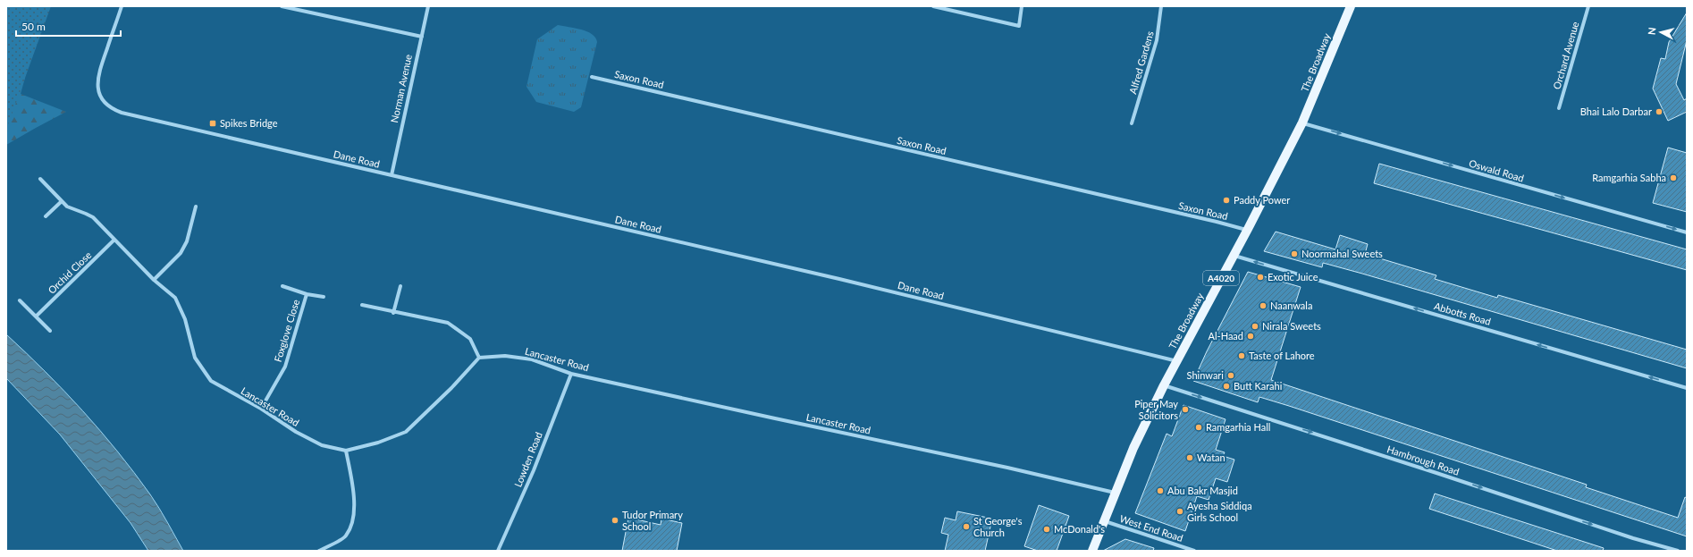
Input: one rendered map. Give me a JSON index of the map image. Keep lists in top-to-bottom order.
{
  "streets": {
    "main road": ["The Broadway", "A4020"],
    "street": [
      "Orchard Avenue",
      "Alfred Gardens",
      "Saxon Road",
      "Norman Avenue",
      "Dane Road",
      "Oswald Road",
      "Orchid Close",
      "Abbotts Road",
      "Foxglove Close",
      "Lancaster Road",
      "Lowden Road",
      "Hambrough Road",
      "West End Road"
    ]
  },
  "crossings": [
    ["The Broadway", "Saxon Road"],
    ["The Broadway", "Dane Road"],
    ["The Broadway", "Oswald Road"],
    ["The Broadway", "Abbotts Road"],
    ["The Broadway", "Lancaster Road"],
    ["The Broadway", "Hambrough Road"],
    ["The Broadway", "West End Road"],
    ["Norman Avenue", "Dane Road"],
    ["Orchid Close", "Lancaster Road"],
    ["Foxglove Close", "Lancaster Road"],
    ["Lancaster Road", "Lowden Road"]
  ],
  "one_way": ["Oswald Road", "Abbotts Road", "Hambrough Road"],
  "places": {
    "other": [
      "Bhai Lalo Darbar",
      "Ramgarhia Sabha",
      "Paddy Power",
      "Noormahal Sweets",
      "Exotic Juice",
      "Naanwala",
      "Nirala Sweets",
      "Al-Haad",
      "Taste of Lahore",
      "Shinwari",
      "Butt Karahi",
      "Piper May Solicitors",
      "Ramgarhia Hall",
      "Watan",
      "Abu Bakr Masjid",
      "Ayesha Siddiqa Girls School",
      "Tudor Primary School",
      "St George's Church",
      "McDonald's"
    ],
    "transit": ["Spikes Bridge"]
  },
  "scale_bar": "50 m",
  "north": "left"
}
